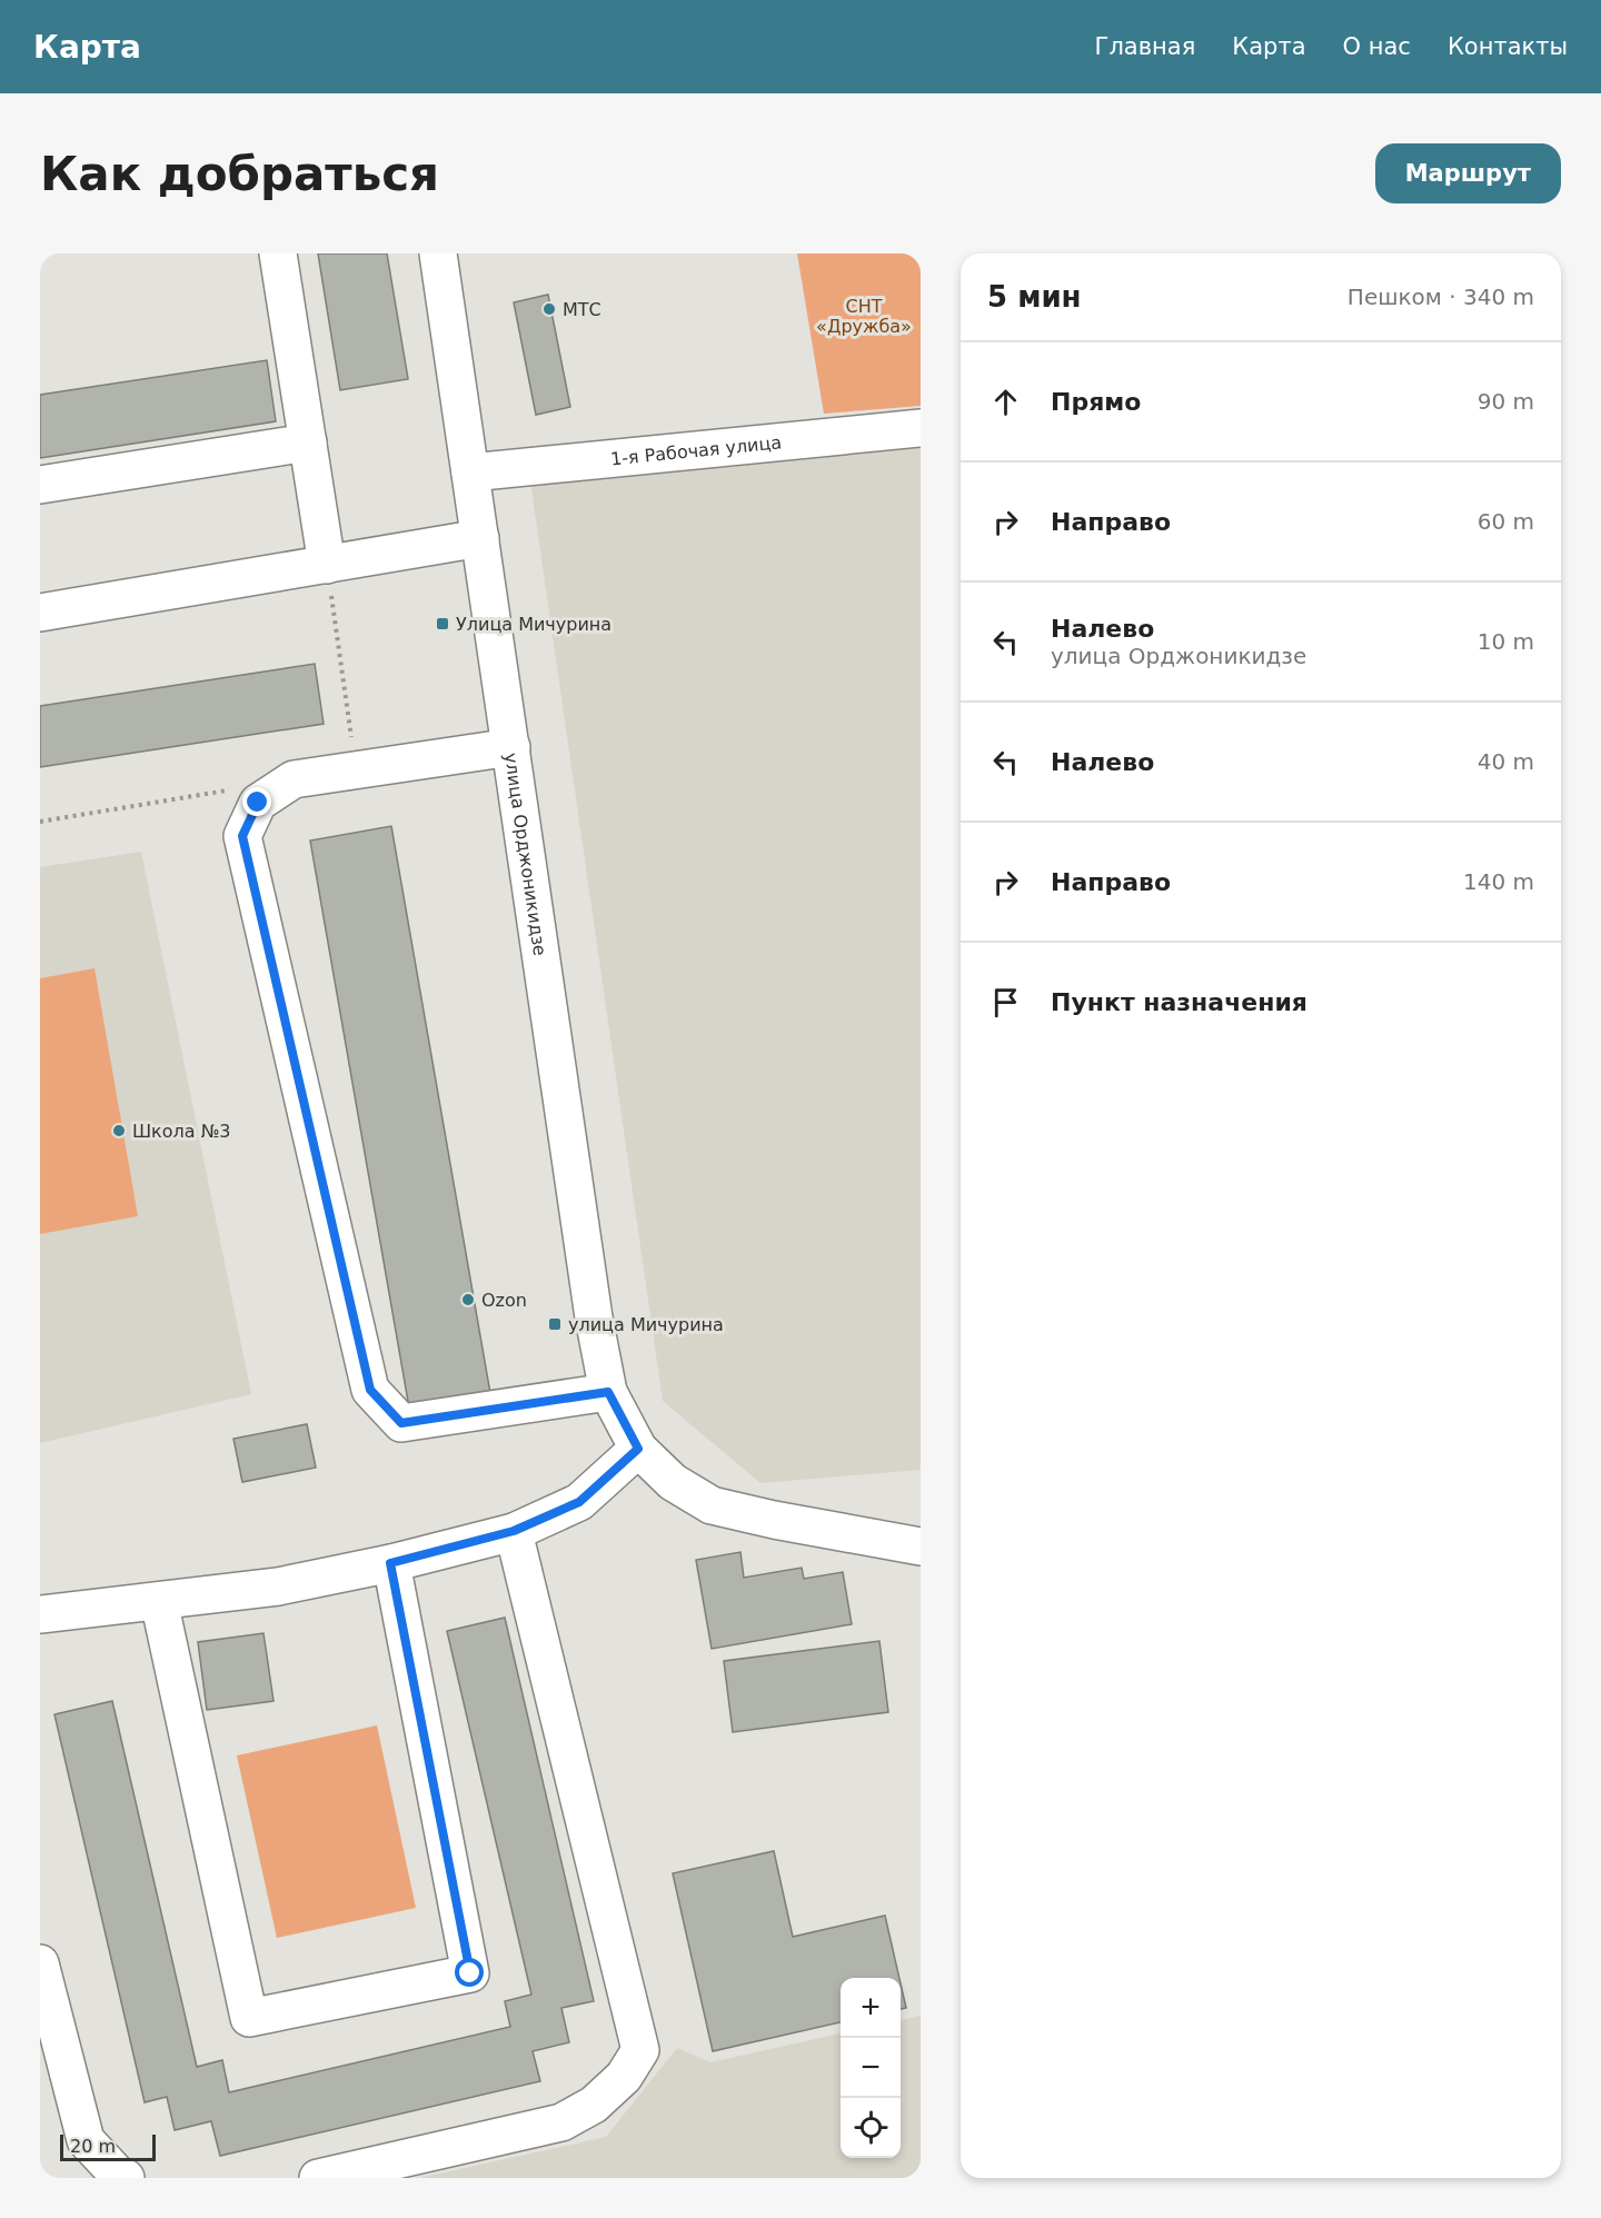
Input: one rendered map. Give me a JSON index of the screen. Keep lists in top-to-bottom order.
{
  "streets": {
    "street": ["1-я Рабочая улица", "улица Орджоникидзе"]
  },
  "crossings": [
    ["1-я Рабочая улица", "улица Орджоникидзе"]
  ],
  "parks": ["СНТ «Дружба»"],
  "places": {
    "other": ["МТС", "Школа №3", "Ozon"],
    "transit": ["Улица Мичурина", "улица Мичурина"]
  },
  "scale_bar": "20 m",
  "page": {
    "header": "Карта",
    "nav": [
      "Главная",
      "Карта",
      "О нас",
      "Контакты"
    ],
    "buttons": "Маршрут",
    "title": "Как добраться",
    "heading": ["5 мин", "Пешком · 340 m"],
    "list": [
      ["Прямо", "90 m"],
      ["Направо", "60 m"],
      ["Налево", "улица Орджоникидзе", "10 m"],
      ["Налево", "40 m"],
      ["Направо", "140 m"],
      "Пункт назначения"
    ],
    "map_buttons": ["+", "−"],
    "scale": "20 m"
  }
}
